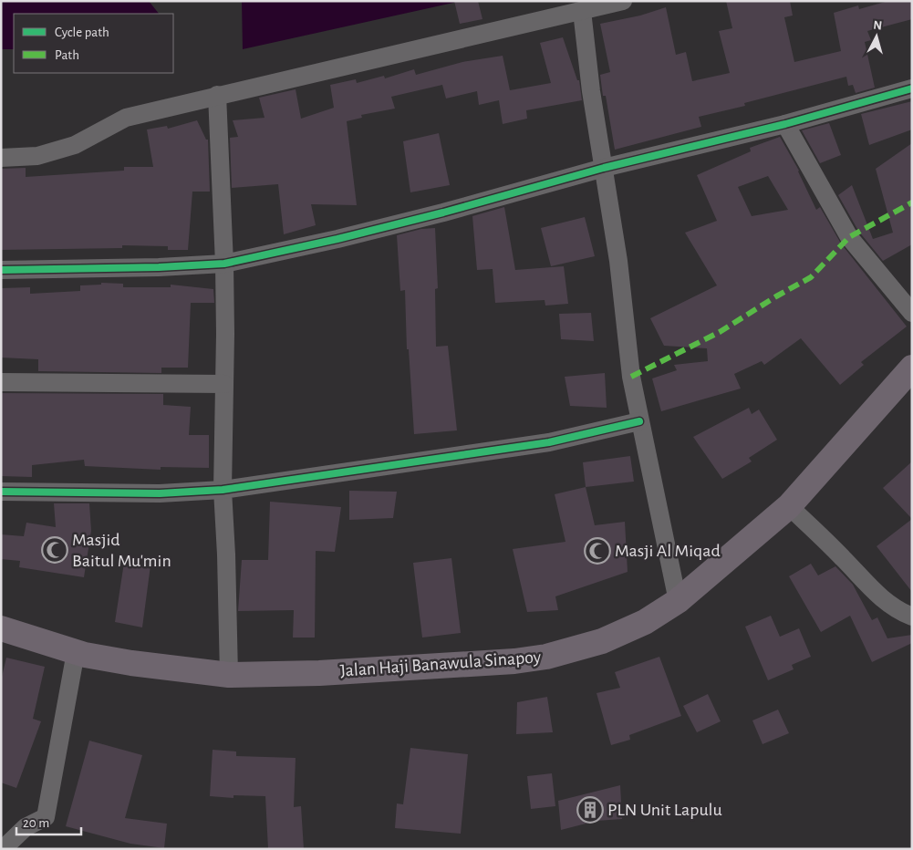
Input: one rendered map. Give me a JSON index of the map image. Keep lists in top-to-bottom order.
{
  "streets": {
    "highway": ["Jalan Haji Banawula Sinapoy"]
  },
  "places": {
    "mosque": ["Masjid Baitul Mu'min", "Masji Al Miqad"],
    "building": ["PLN Unit Lapulu"]
  },
  "legend": ["Cycle path", "Path"],
  "scale_bar": "20 m",
  "north": "top"
}
